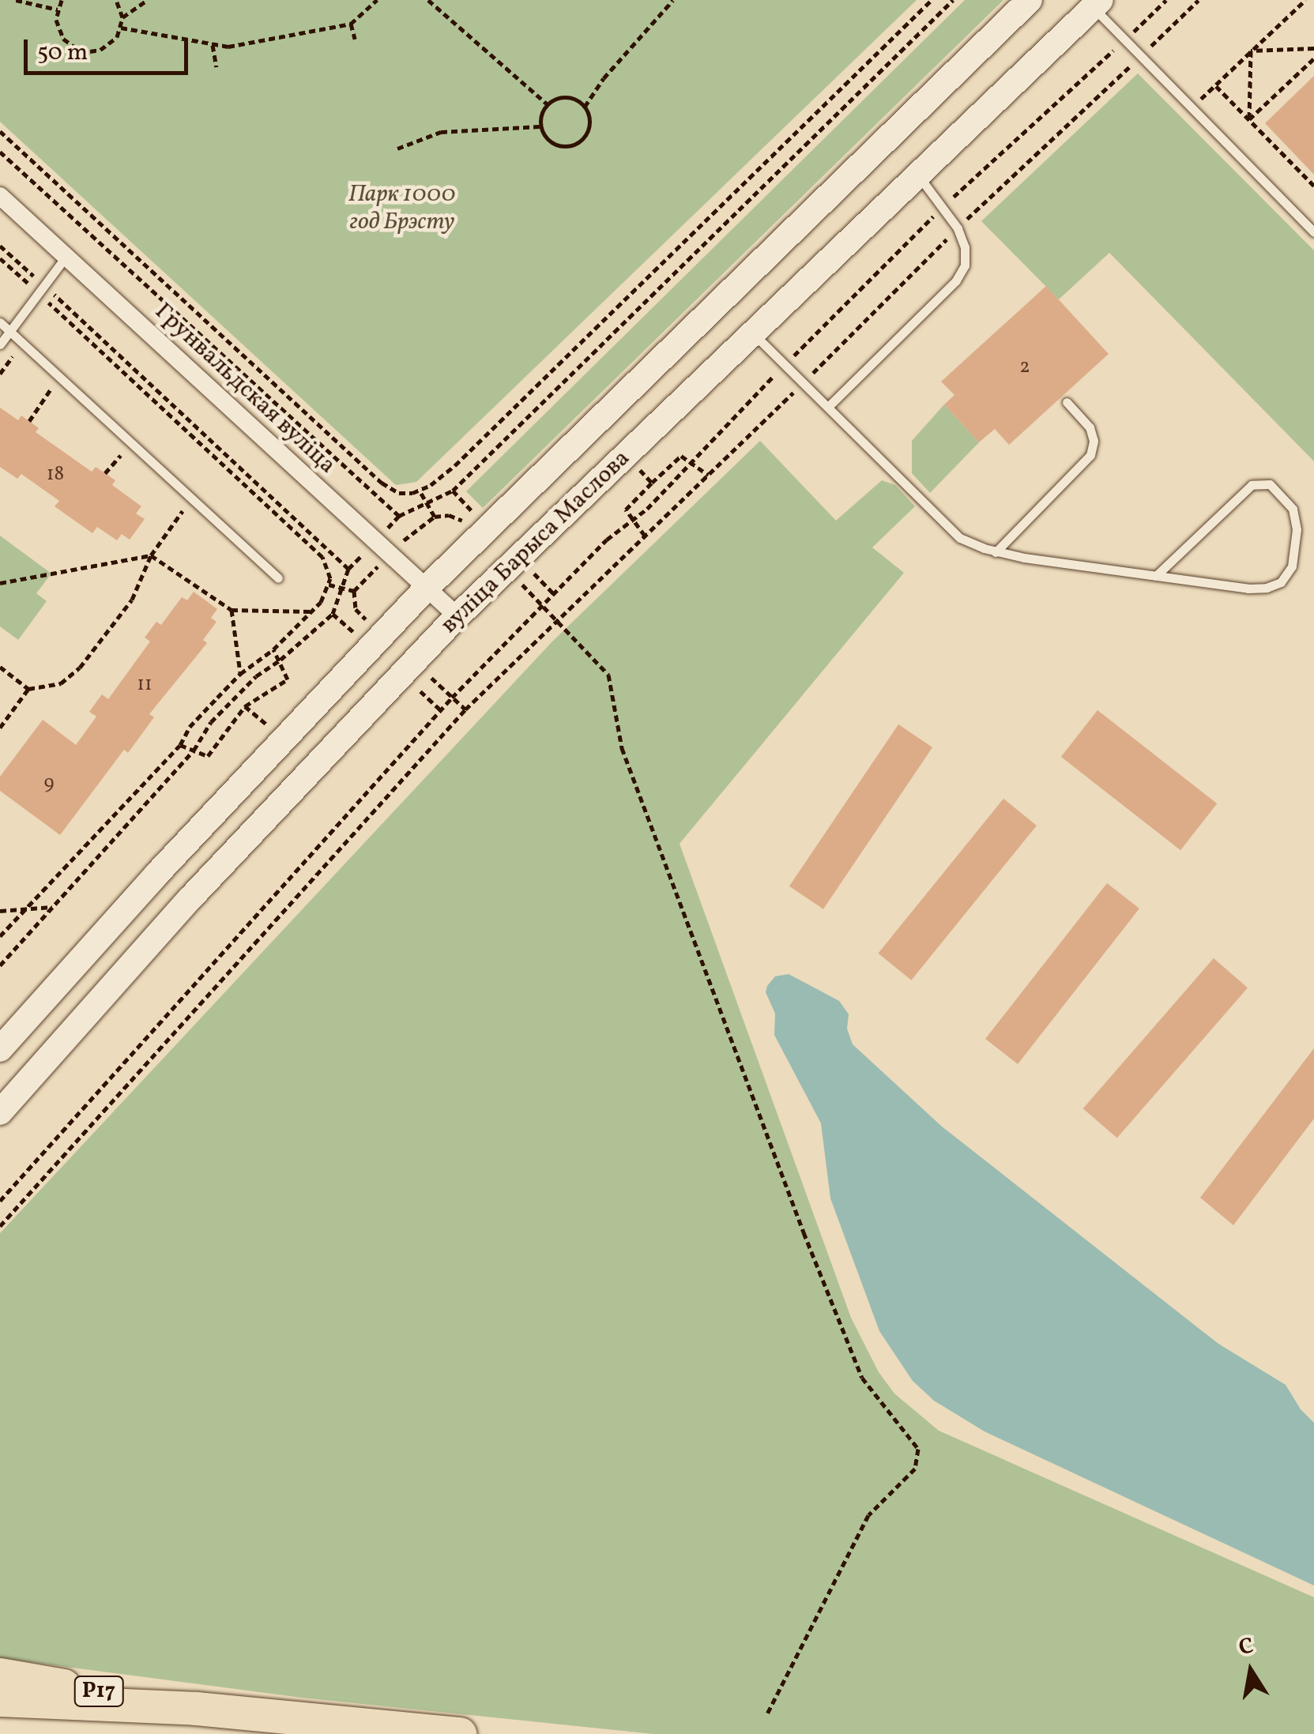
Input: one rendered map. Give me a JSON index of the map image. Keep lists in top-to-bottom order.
{
  "streets": {
    "highway": ["Р17"],
    "main road": ["вуліца Барыса Маслова"],
    "street": ["Грунвальдская вуліца"]
  },
  "crossings": [
    ["Грунвальдская вуліца", "вуліца Барыса Маслова"]
  ],
  "parks": ["Парк 1000 год Брэсту"],
  "house_numbers": [
    "2",
    "18",
    "11",
    "9"
  ],
  "scale_bar": "50 m",
  "north": "top"
}
